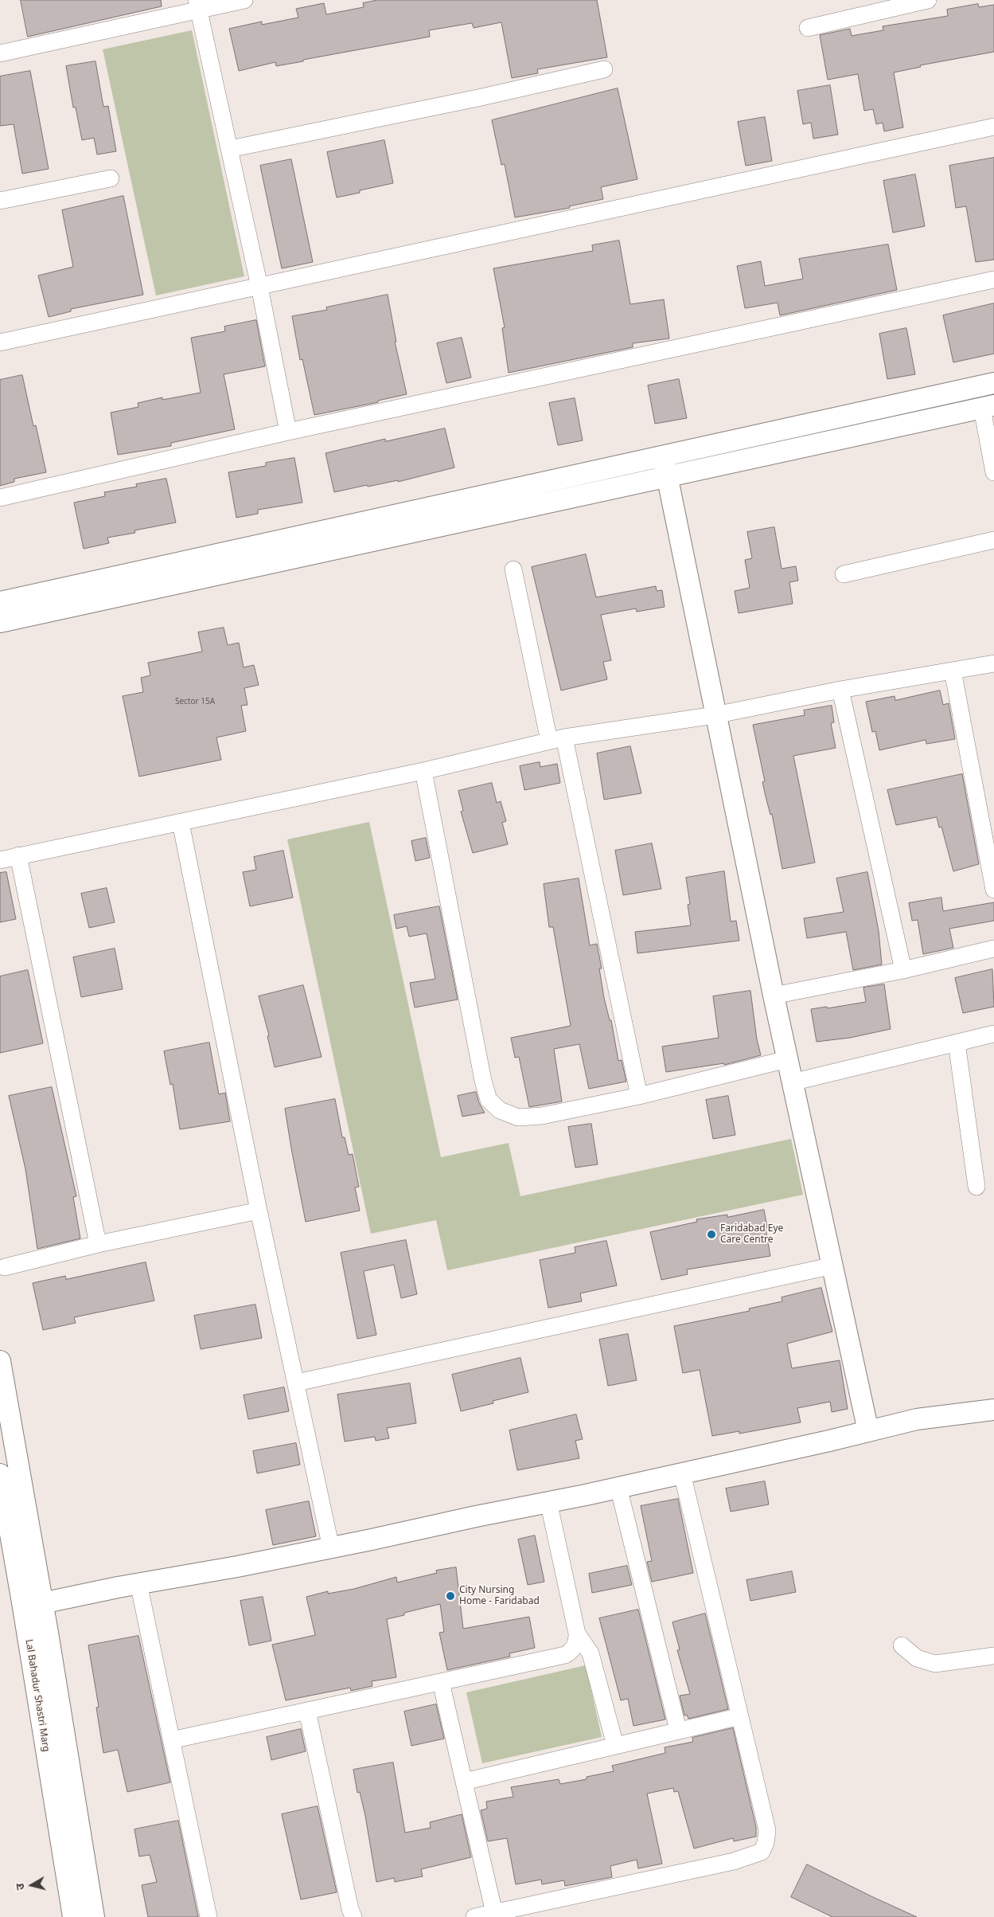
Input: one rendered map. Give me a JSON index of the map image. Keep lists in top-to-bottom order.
{
  "streets": {
    "street": ["Lal Bahadur Shastri Marg"]
  },
  "places": ["Faridabad Eye Care Centre", "City Nursing Home - Faridabad"],
  "house_numbers": ["Sector 15A"],
  "north": "left"
}
